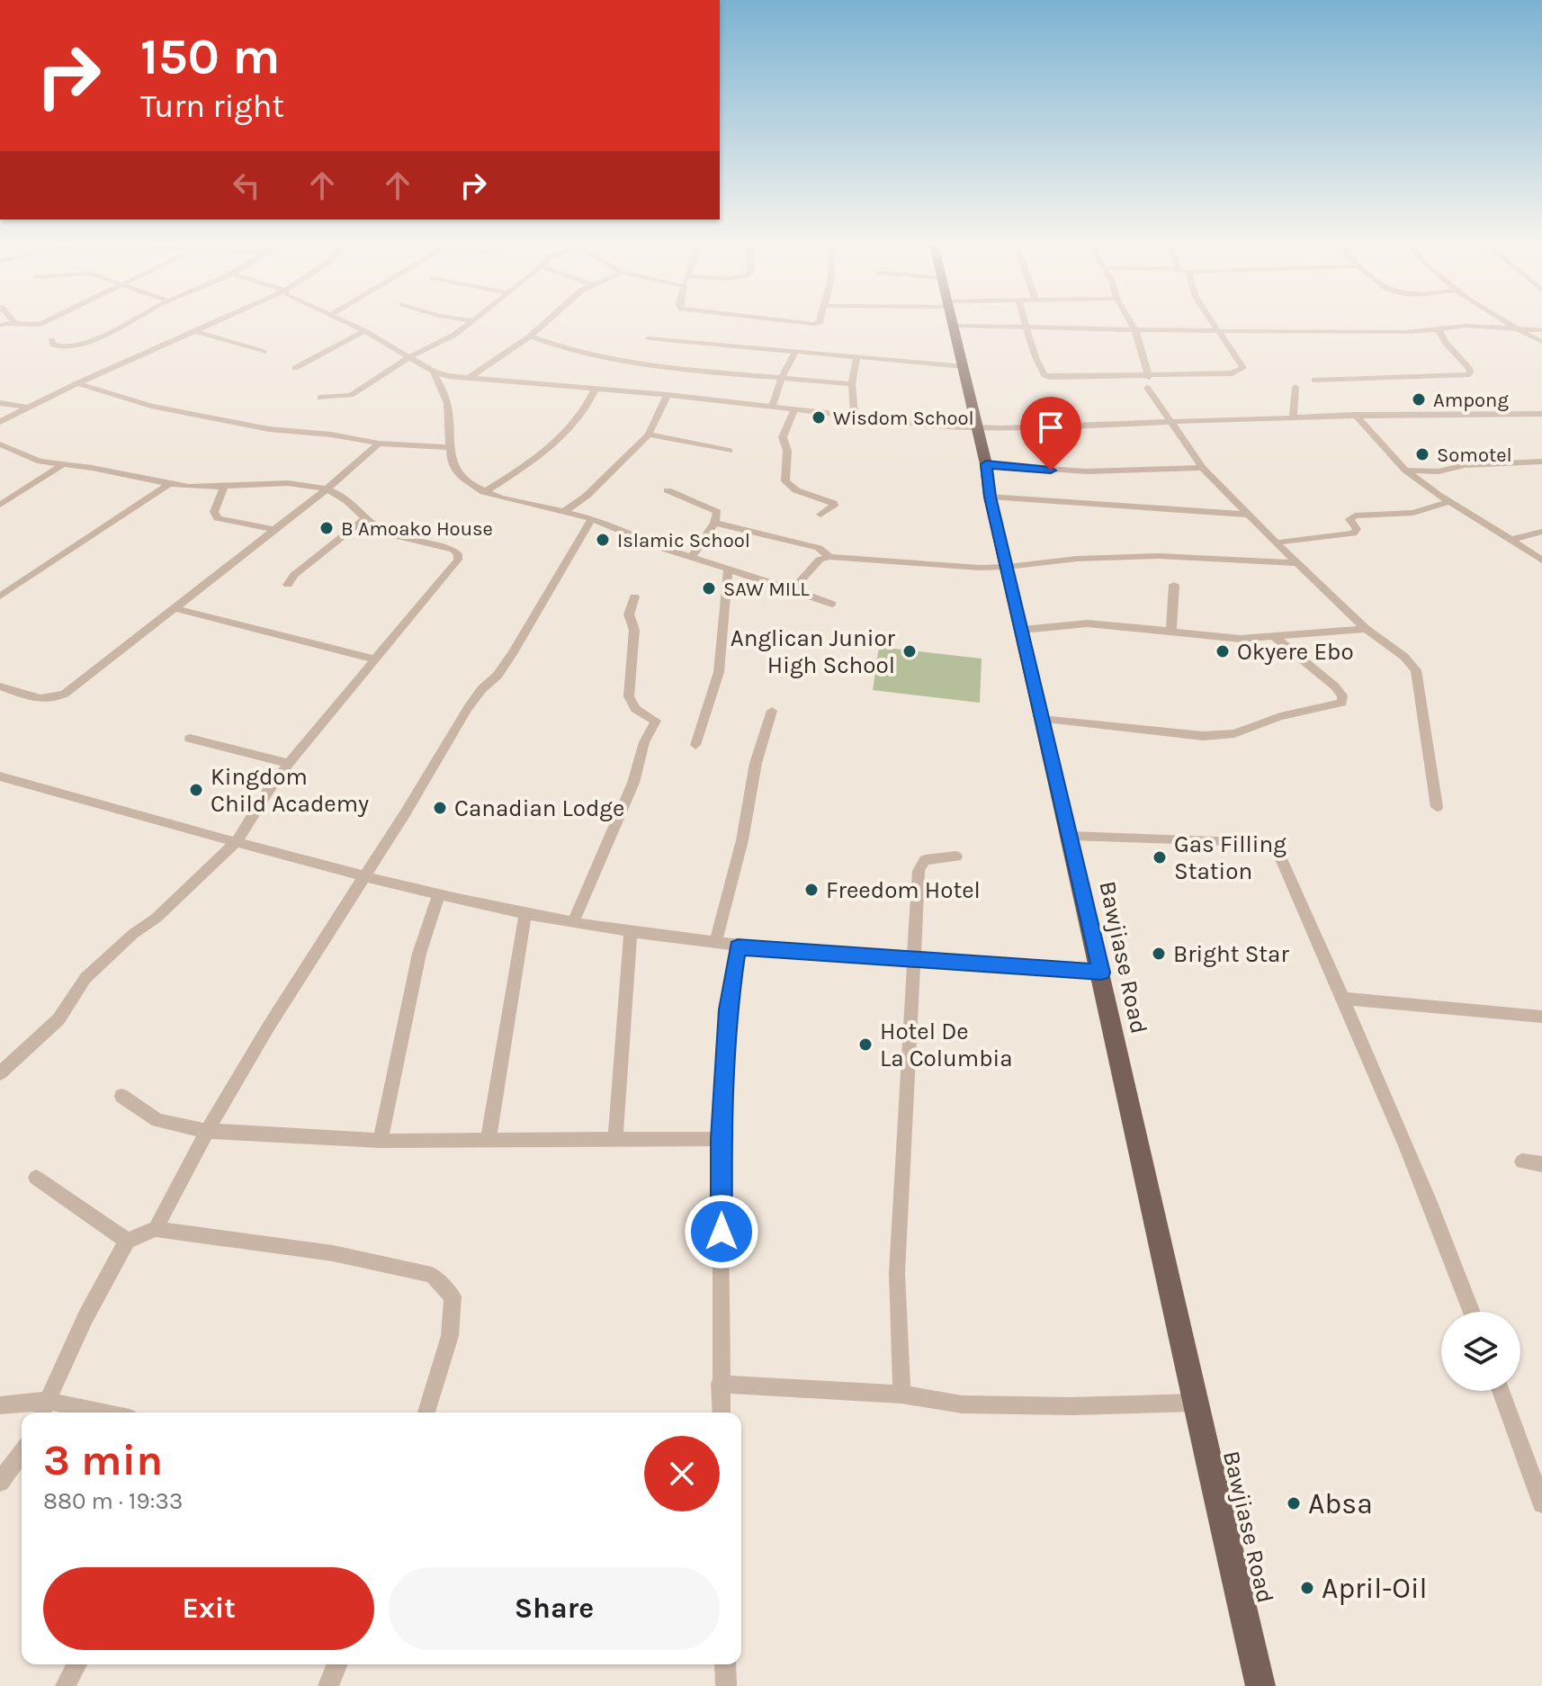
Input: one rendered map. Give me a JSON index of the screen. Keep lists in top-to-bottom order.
{
  "streets": {
    "main road": ["Bawjiase Road"]
  },
  "places": [
    "Ampong",
    "Wisdom School",
    "Somotel",
    "B Amoako House",
    "Islamic School",
    "SAW MILL",
    "Anglican Junior High School",
    "Okyere Ebo",
    "Kingdom Child Academy",
    "Canadian Lodge",
    "Gas Filling Station",
    "Freedom Hotel",
    "Bright Star",
    "Hotel De La Columbia",
    "Absa",
    "April-Oil"
  ],
  "page": {
    "turn": ["150 m", "Turn right"],
    "heading": ["3 min", "880 m · 19:33"],
    "buttons": ["Exit", "Share"]
  }
}
